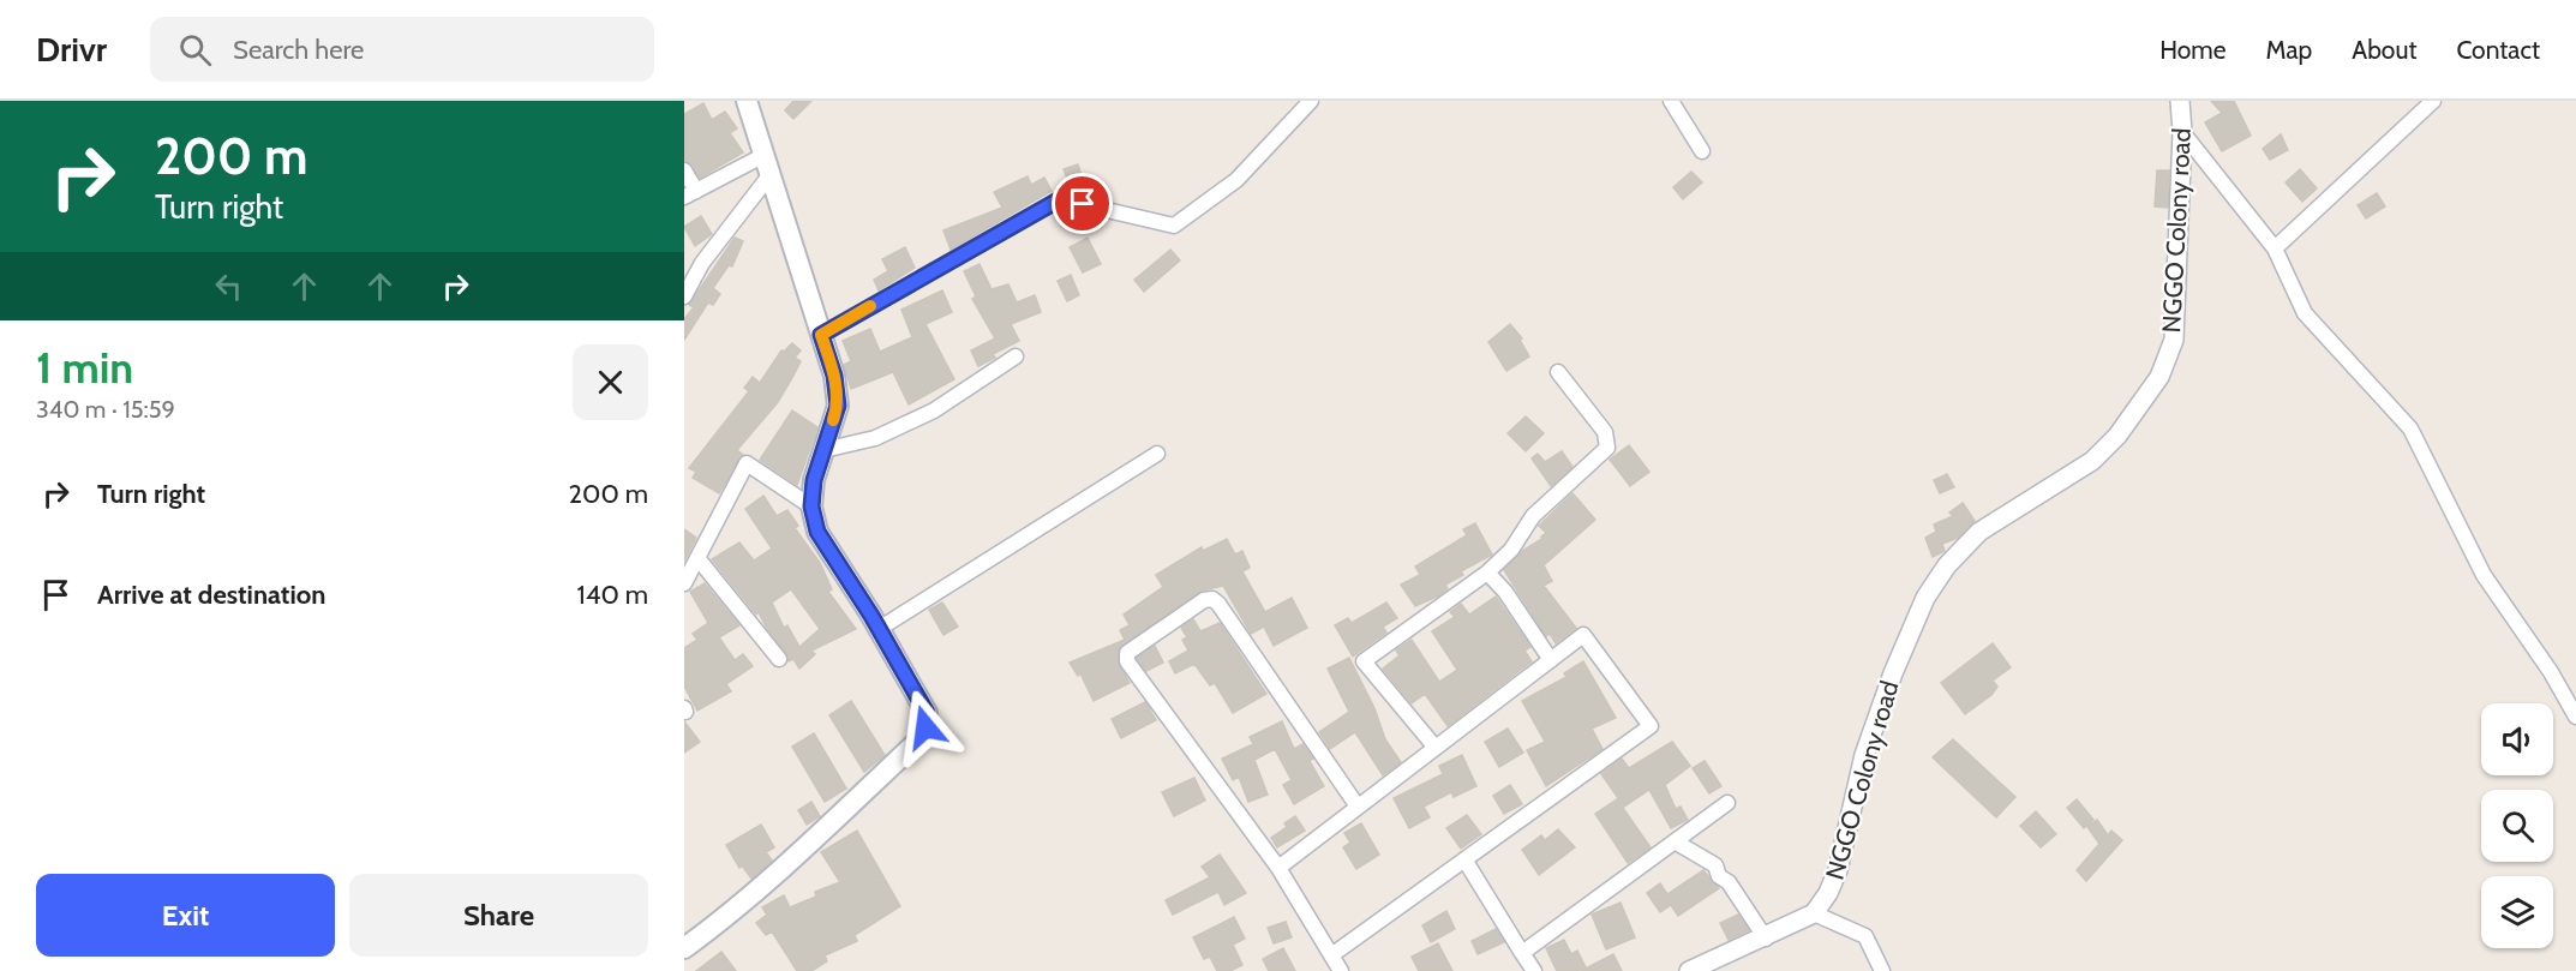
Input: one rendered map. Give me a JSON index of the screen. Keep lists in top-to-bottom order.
{
  "streets": {
    "street": ["NGGO Colony road"]
  },
  "page": {
    "header": "Drivr",
    "search": "Search here",
    "nav": [
      "Home",
      "Map",
      "About",
      "Contact"
    ],
    "turn": ["200 m", "Turn right"],
    "heading": ["1 min", "340 m · 15:59"],
    "list": [
      {
        "name": "Turn right",
        "value": "200 m"
      },
      {
        "name": "Arrive at destination",
        "value": "140 m"
      }
    ],
    "buttons": ["Exit", "Share"]
  }
}
